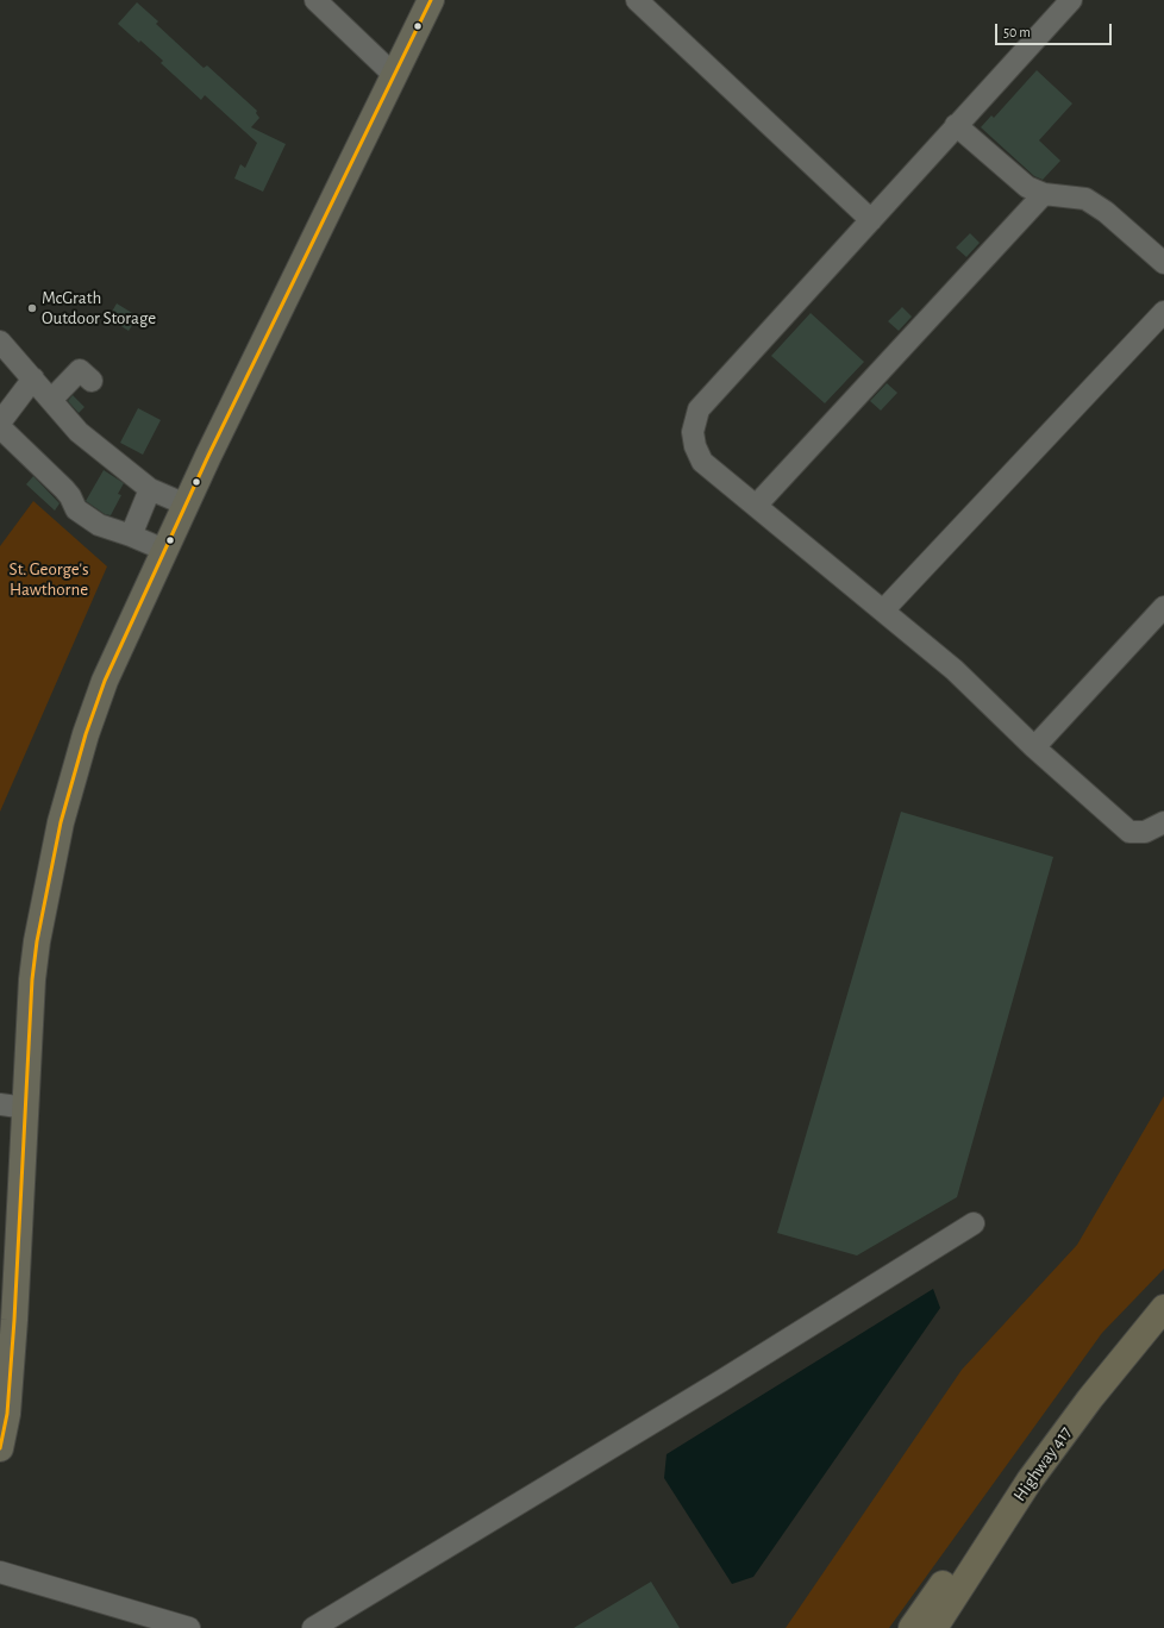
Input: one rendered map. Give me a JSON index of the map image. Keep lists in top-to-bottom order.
{
  "streets": {
    "highway": ["Highway 417"]
  },
  "parks": ["St. George's Hawthorne"],
  "places": ["McGrath Outdoor Storage"],
  "scale_bar": "50 m"
}
